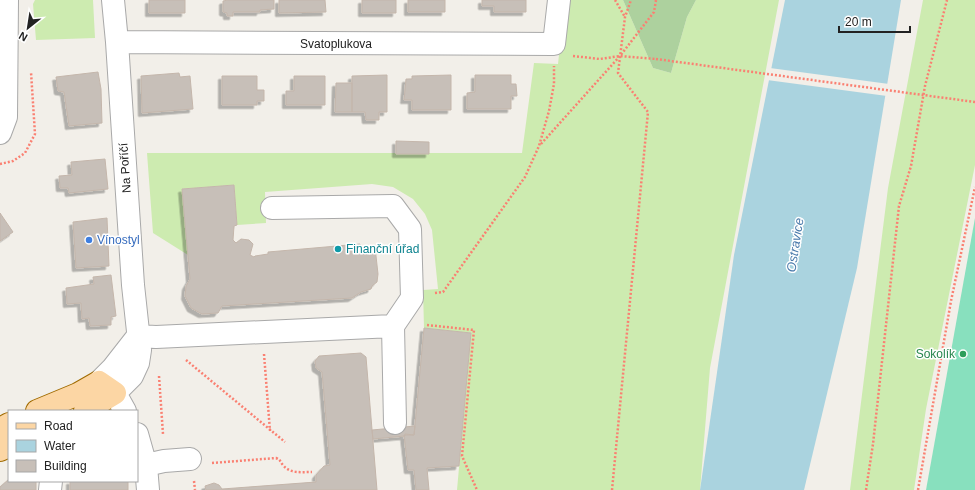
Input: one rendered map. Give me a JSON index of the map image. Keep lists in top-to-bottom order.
{
  "streets": {
    "street": ["Svatoplukova", "Na Poříčí"]
  },
  "crossings": [
    ["Svatoplukova", "Na Poříčí"]
  ],
  "water": ["Ostravice"],
  "places": ["Vínostyl", "Finanční úřad", "Sokolík"],
  "legend": ["Road", "Water", "Building"],
  "scale_bar": "20 m",
  "north": "bottom left"
}
